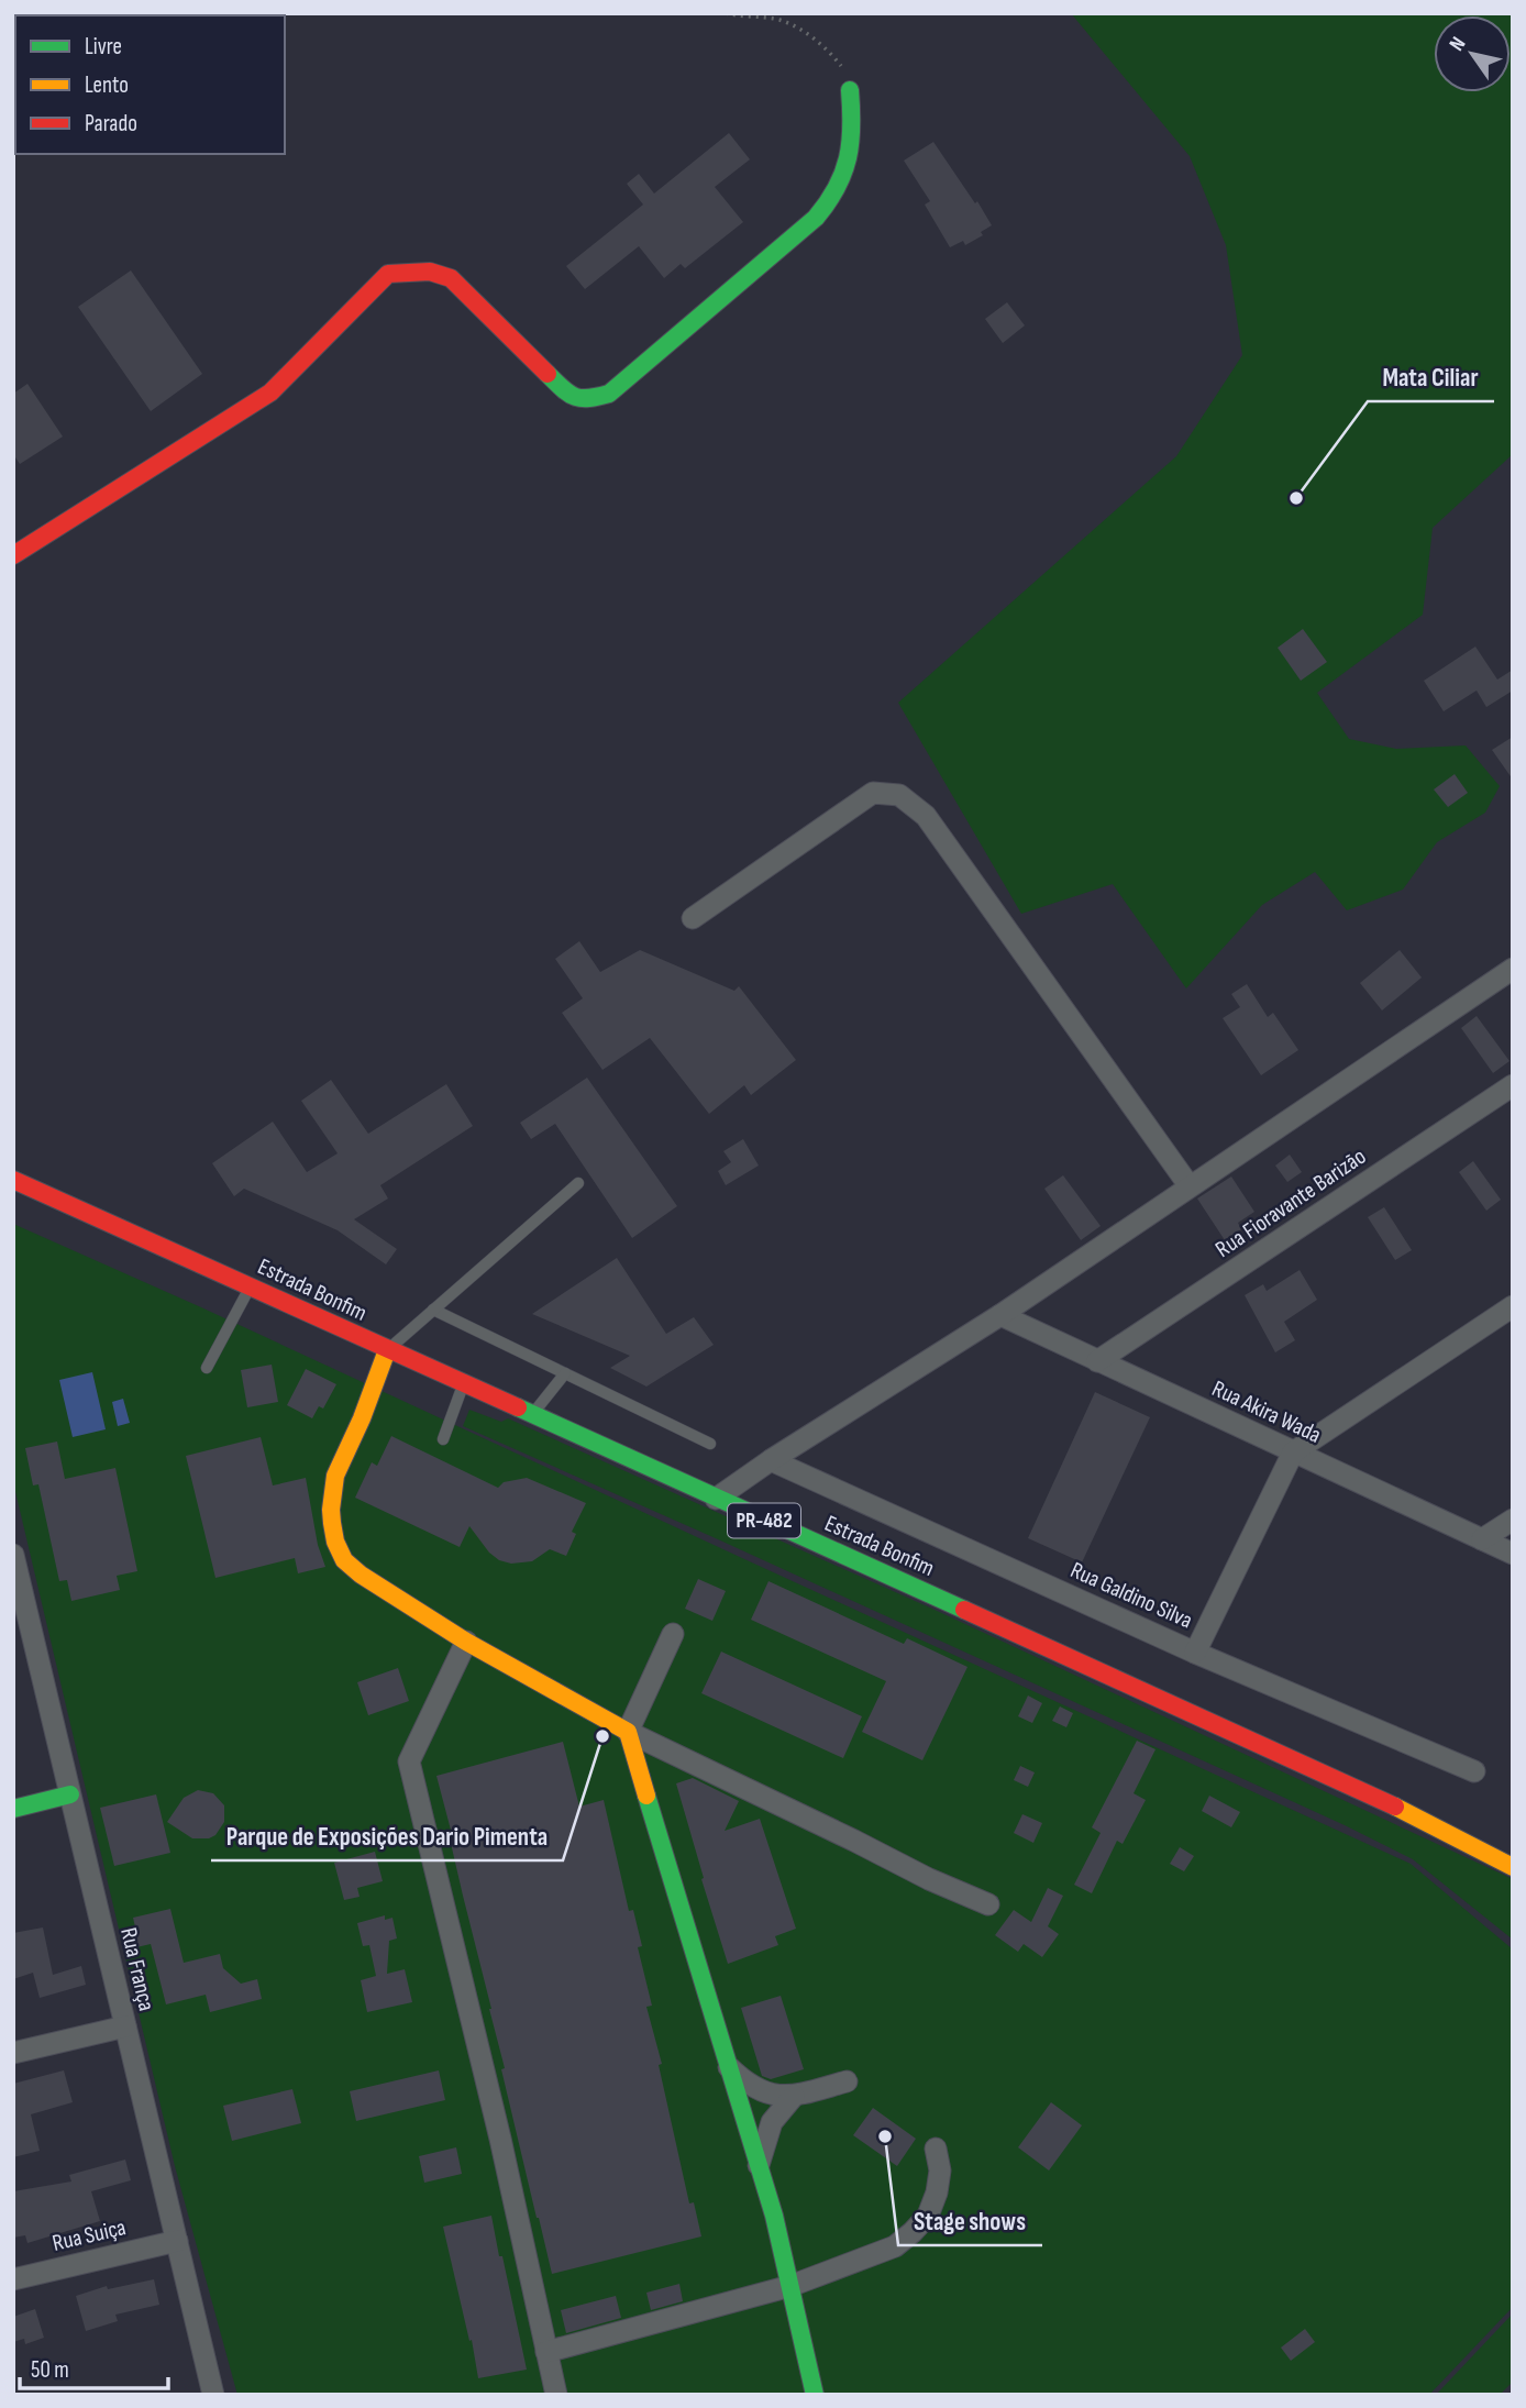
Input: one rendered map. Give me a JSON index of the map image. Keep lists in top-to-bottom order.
{
  "streets": {
    "street": [
      "Rua Fioravante Barizão",
      "Estrada Bonfim",
      "Rua Akira Wada",
      "PR-482",
      "Rua Galdino Silva",
      "Rua França",
      "Rua Suiça"
    ]
  },
  "crossings": [
    ["Rua Fioravante Barizão", "Rua Akira Wada"],
    ["Rua França", "Rua Suiça"]
  ],
  "places": ["Mata Ciliar", "Parque de Exposições Dario Pimenta", "Stage shows"],
  "legend": ["Livre", "Lento", "Parado"],
  "scale_bar": "50 m",
  "north": "top left"
}
